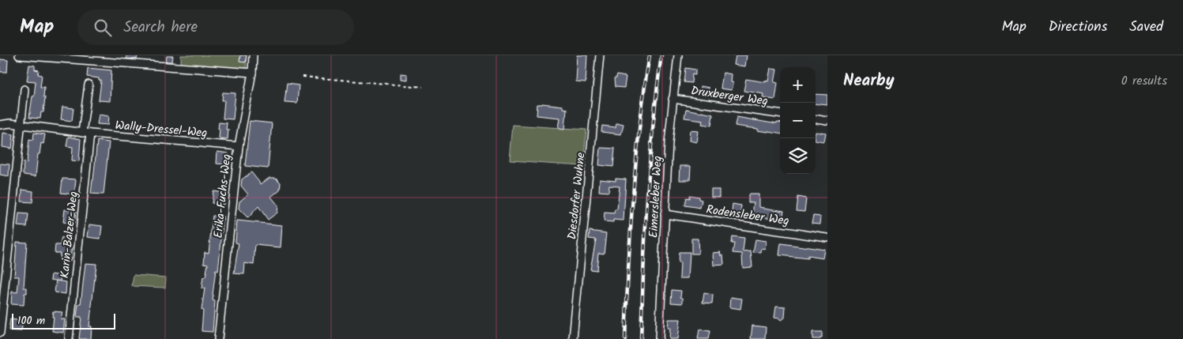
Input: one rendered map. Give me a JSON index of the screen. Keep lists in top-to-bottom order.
{
  "streets": {
    "street": [
      "Druxberger Weg",
      "Wally-Dressel-Weg",
      "Erika-Fuchs-Weg",
      "Diesdorfer Wuhne",
      "Eimersleber Weg",
      "Rodensleber Weg",
      "Karin-Balzer-Weg"
    ]
  },
  "crossings": [
    ["Druxberger Weg", "Eimersleber Weg"],
    ["Wally-Dressel-Weg", "Erika-Fuchs-Weg"],
    ["Wally-Dressel-Weg", "Karin-Balzer-Weg"],
    ["Eimersleber Weg", "Rodensleber Weg"]
  ],
  "scale_bar": "100 m",
  "page": {
    "header": "Map",
    "search": "Search here",
    "nav": ["Map", "Directions", "Saved"],
    "heading": ["Nearby", "0 results"],
    "map_buttons": ["+", "−"],
    "scale": "100 m"
  }
}
